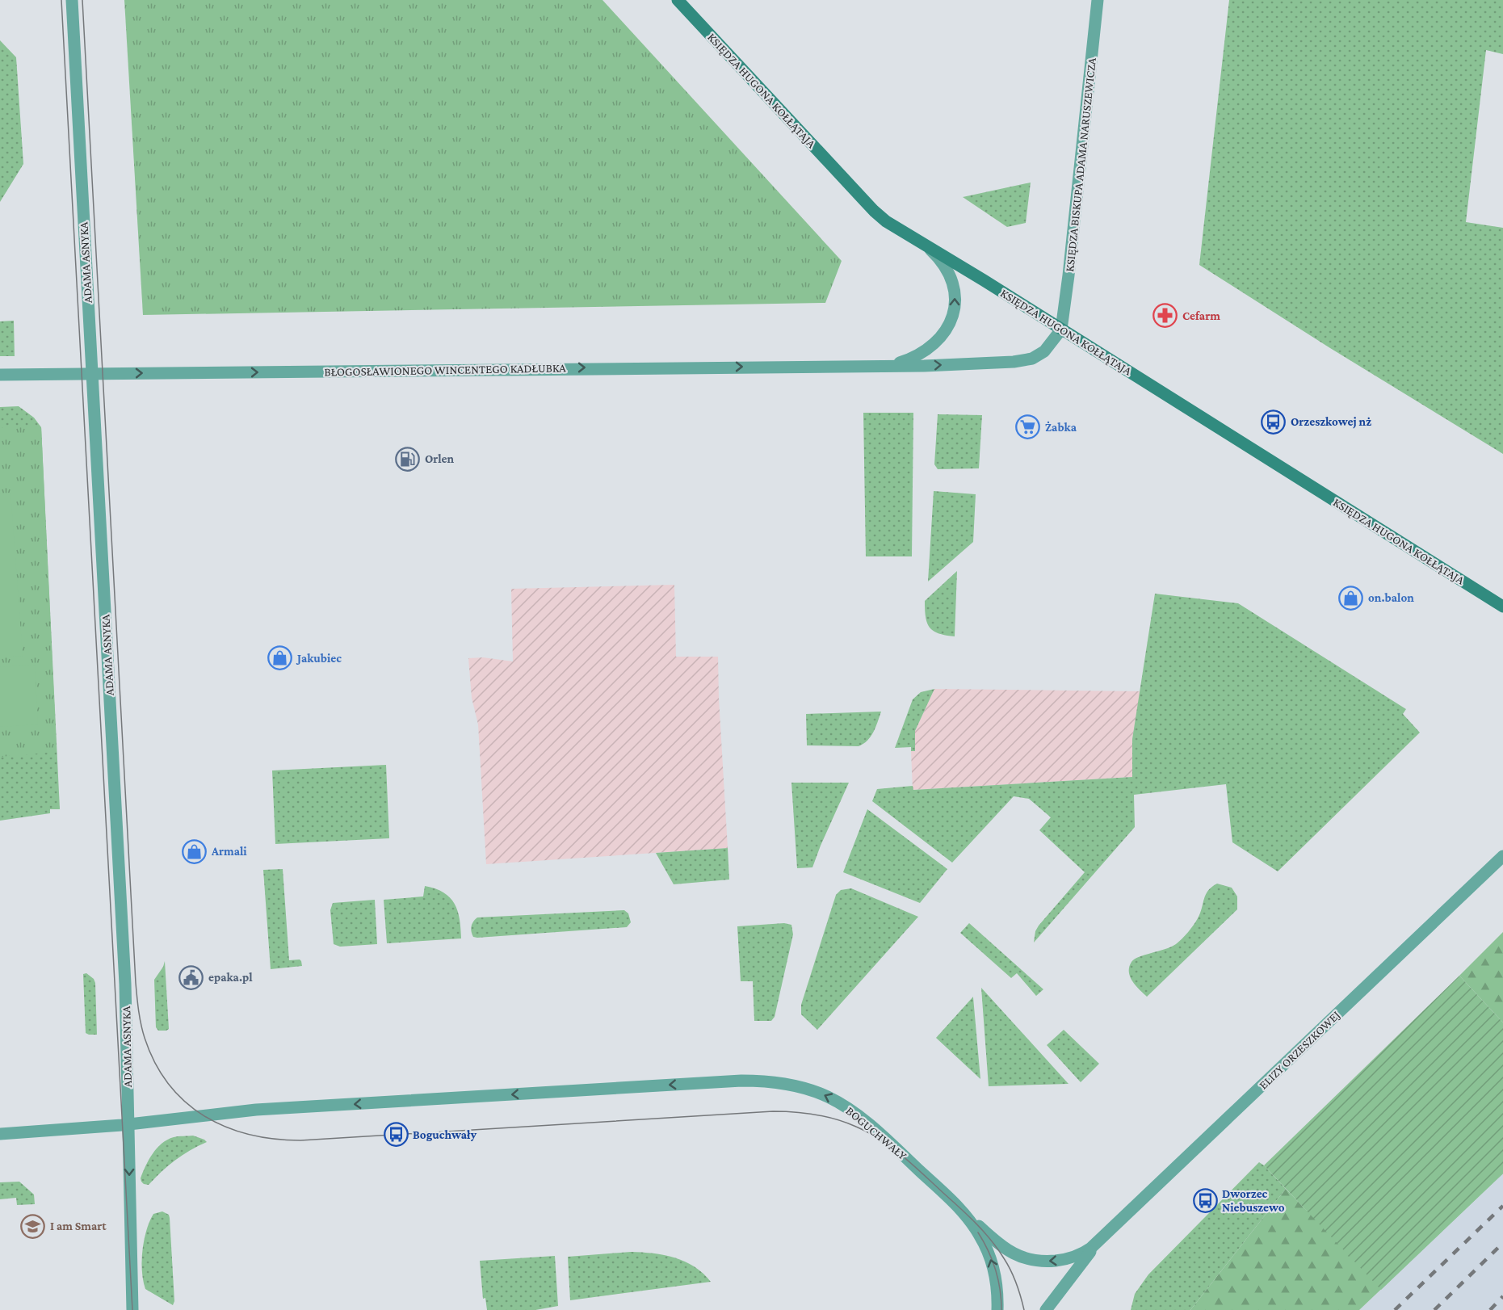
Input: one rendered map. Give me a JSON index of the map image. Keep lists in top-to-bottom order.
{
  "streets": {
    "street": [
      "KSIĘDZA HUGONA KOŁŁĄTAJA",
      "KSIĘDZA BISKUPA ADAMA NARUSZEWICZA",
      "ADAMA ASNYKA",
      "BŁOGOSŁAWIONEGO WINCENTEGO KADŁUBKA",
      "ELIZY ORZESZKOWEJ",
      "BOGUCHWAŁY"
    ]
  },
  "crossings": [
    ["KSIĘDZA HUGONA KOŁŁĄTAJA", "KSIĘDZA BISKUPA ADAMA NARUSZEWICZA"],
    ["KSIĘDZA HUGONA KOŁŁĄTAJA", "BŁOGOSŁAWIONEGO WINCENTEGO KADŁUBKA"],
    ["KSIĘDZA BISKUPA ADAMA NARUSZEWICZA", "BŁOGOSŁAWIONEGO WINCENTEGO KADŁUBKA"],
    ["ADAMA ASNYKA", "BŁOGOSŁAWIONEGO WINCENTEGO KADŁUBKA"],
    ["ADAMA ASNYKA", "BOGUCHWAŁY"],
    ["ELIZY ORZESZKOWEJ", "BOGUCHWAŁY"]
  ],
  "one_way": ["BŁOGOSŁAWIONEGO WINCENTEGO KADŁUBKA", "BOGUCHWAŁY"],
  "places": {
    "pharmacy": ["Cefarm"],
    "bus stop": ["Orzeszkowej nż", "Boguchwały", "Dworzec Niebuszewo"],
    "supermarket": ["Żabka"],
    "fuel station": ["Orlen"],
    "shop": ["on.balon", "Jakubiec", "Armali"],
    "public building": ["epaka.pl"],
    "school or university": ["I am Smart"]
  }
}
